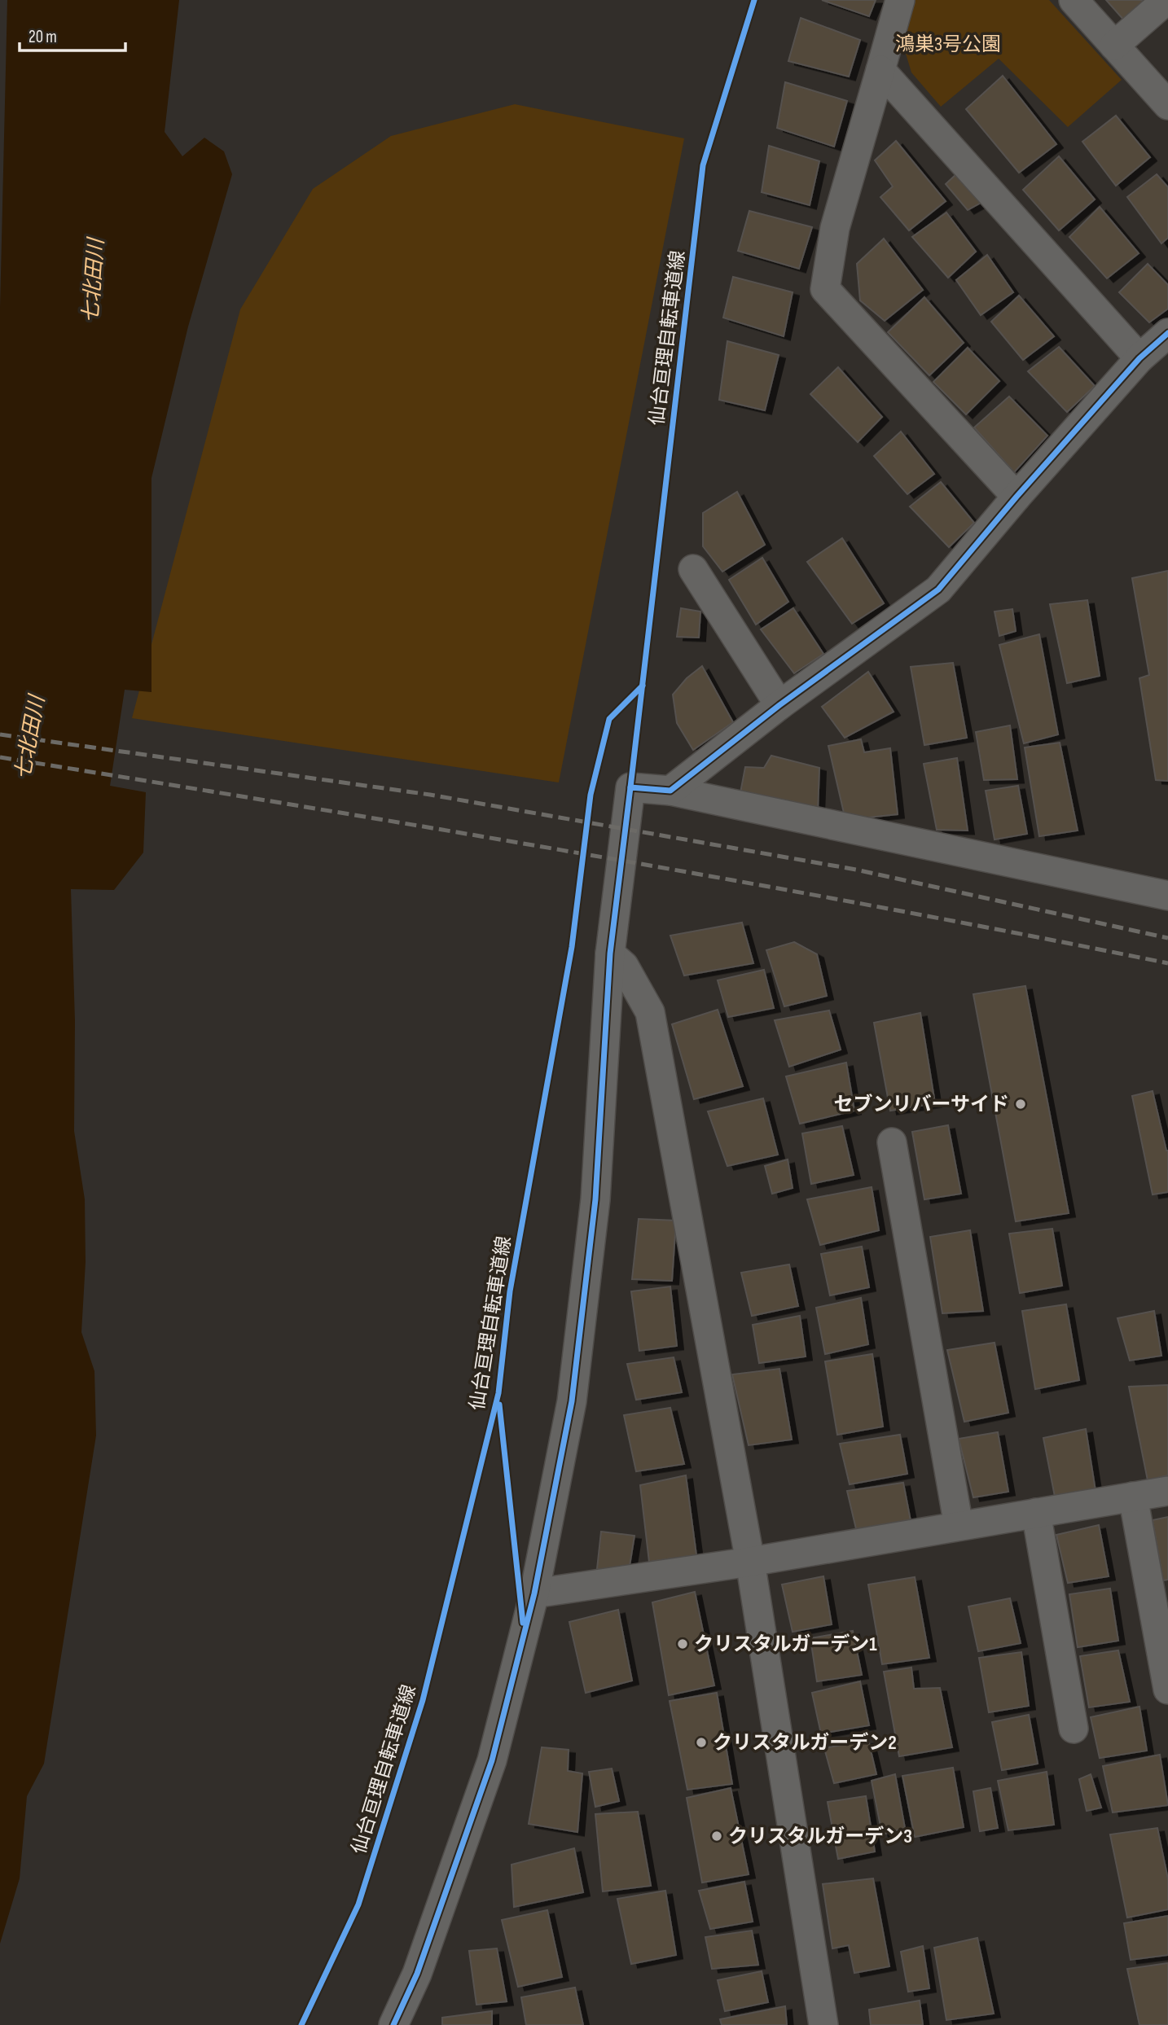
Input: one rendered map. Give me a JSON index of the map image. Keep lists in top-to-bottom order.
{
  "streets": {
    "cycle path": ["仙台亘理自転車道線"]
  },
  "water": ["七北田川"],
  "parks": ["鴻巣3号公園"],
  "places": [
    "セブンリバーサイド",
    "クリスタルガーデン1",
    "クリスタルガーデン2",
    "クリスタルガーデン3"
  ],
  "scale_bar": "20 m"
}
